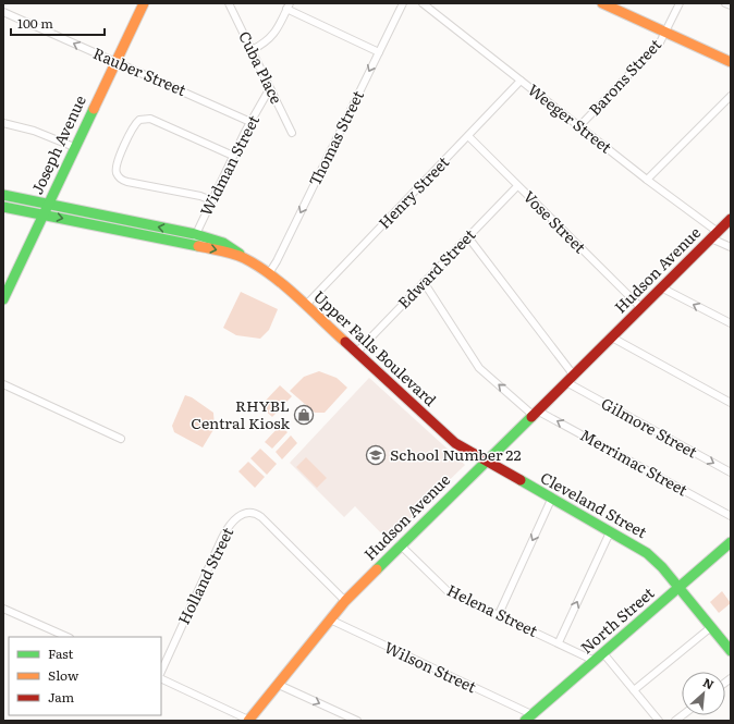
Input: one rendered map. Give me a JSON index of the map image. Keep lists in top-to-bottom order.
{
  "streets": {
    "main road": [
      "Joseph Avenue",
      "Hudson Avenue",
      "Upper Falls Boulevard",
      "Cleveland Street",
      "North Street"
    ],
    "street": [
      "Cuba Place",
      "Rauber Street",
      "Barons Street",
      "Weeger Street",
      "Thomas Street",
      "Widman Street",
      "Henry Street",
      "Vose Street",
      "Edward Street",
      "Gilmore Street",
      "Merrimac Street",
      "Holland Street",
      "Helena Street",
      "Wilson Street"
    ]
  },
  "crossings": [
    ["Cuba Place", "Widman Street"],
    ["Rauber Street", "Joseph Avenue"],
    ["Rauber Street", "Widman Street"],
    ["Barons Street", "Weeger Street"],
    ["Weeger Street", "Henry Street"],
    ["Weeger Street", "Hudson Avenue"],
    ["Thomas Street", "Upper Falls Boulevard"],
    ["Joseph Avenue", "Upper Falls Boulevard"],
    ["Widman Street", "Upper Falls Boulevard"],
    ["Henry Street", "Vose Street"],
    ["Henry Street", "Upper Falls Boulevard"],
    ["Vose Street", "Edward Street"],
    ["Vose Street", "Hudson Avenue"],
    ["Edward Street", "Upper Falls Boulevard"],
    ["Edward Street", "Merrimac Street"],
    ["Hudson Avenue", "Upper Falls Boulevard"],
    ["Hudson Avenue", "Gilmore Street"],
    ["Hudson Avenue", "Merrimac Street"],
    ["Hudson Avenue", "Cleveland Street"],
    ["Hudson Avenue", "Holland Street"],
    ["Hudson Avenue", "Helena Street"],
    ["Hudson Avenue", "Wilson Street"],
    ["Upper Falls Boulevard", "Cleveland Street"],
    ["Cleveland Street", "North Street"],
    ["Helena Street", "North Street"],
    ["North Street", "Wilson Street"]
  ],
  "one_way": [
    "Rauber Street",
    "Thomas Street",
    "Gilmore Street",
    "Merrimac Street"
  ],
  "places": {
    "shop": ["RHYBL Central Kiosk"],
    "school or university": ["School Number 22"]
  },
  "legend": ["Fast", "Slow", "Jam"],
  "scale_bar": "100 m",
  "north": "top right"
}
